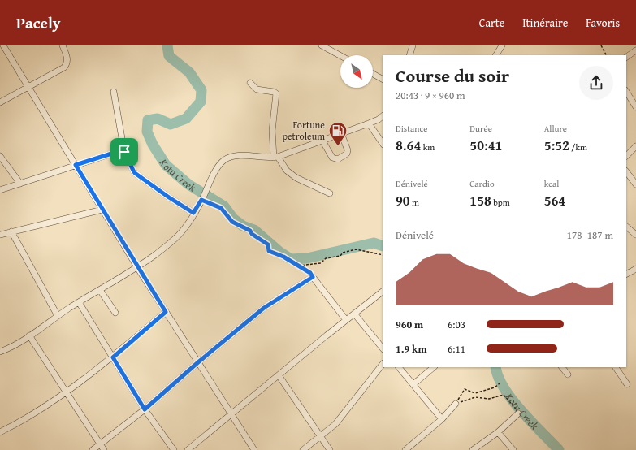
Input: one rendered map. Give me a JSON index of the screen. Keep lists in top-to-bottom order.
{
  "water": ["Kotu Creek"],
  "places": {
    "fuel station": ["Fortune petroleum"]
  },
  "north": "bottom right",
  "page": {
    "header": "Pacely",
    "nav": ["Carte", "Itinéraire", "Favoris"],
    "heading": ["Course du soir", "20:43 · 9 × 960 m"],
    "stats": [
      ["Distance", "8.64 km"],
      ["Durée", "50:41"],
      ["Allure", "5:52 /km"],
      ["Dénivelé", "90 m"],
      ["Cardio", "158 bpm"],
      ["kcal", "564"]
    ],
    "chart": ["Dénivelé", "178–187 m"],
    "list": [
      {
        "name": "960 m",
        "note": "6:03"
      },
      {
        "name": "1.9 km",
        "note": "6:11"
      }
    ]
  }
}
